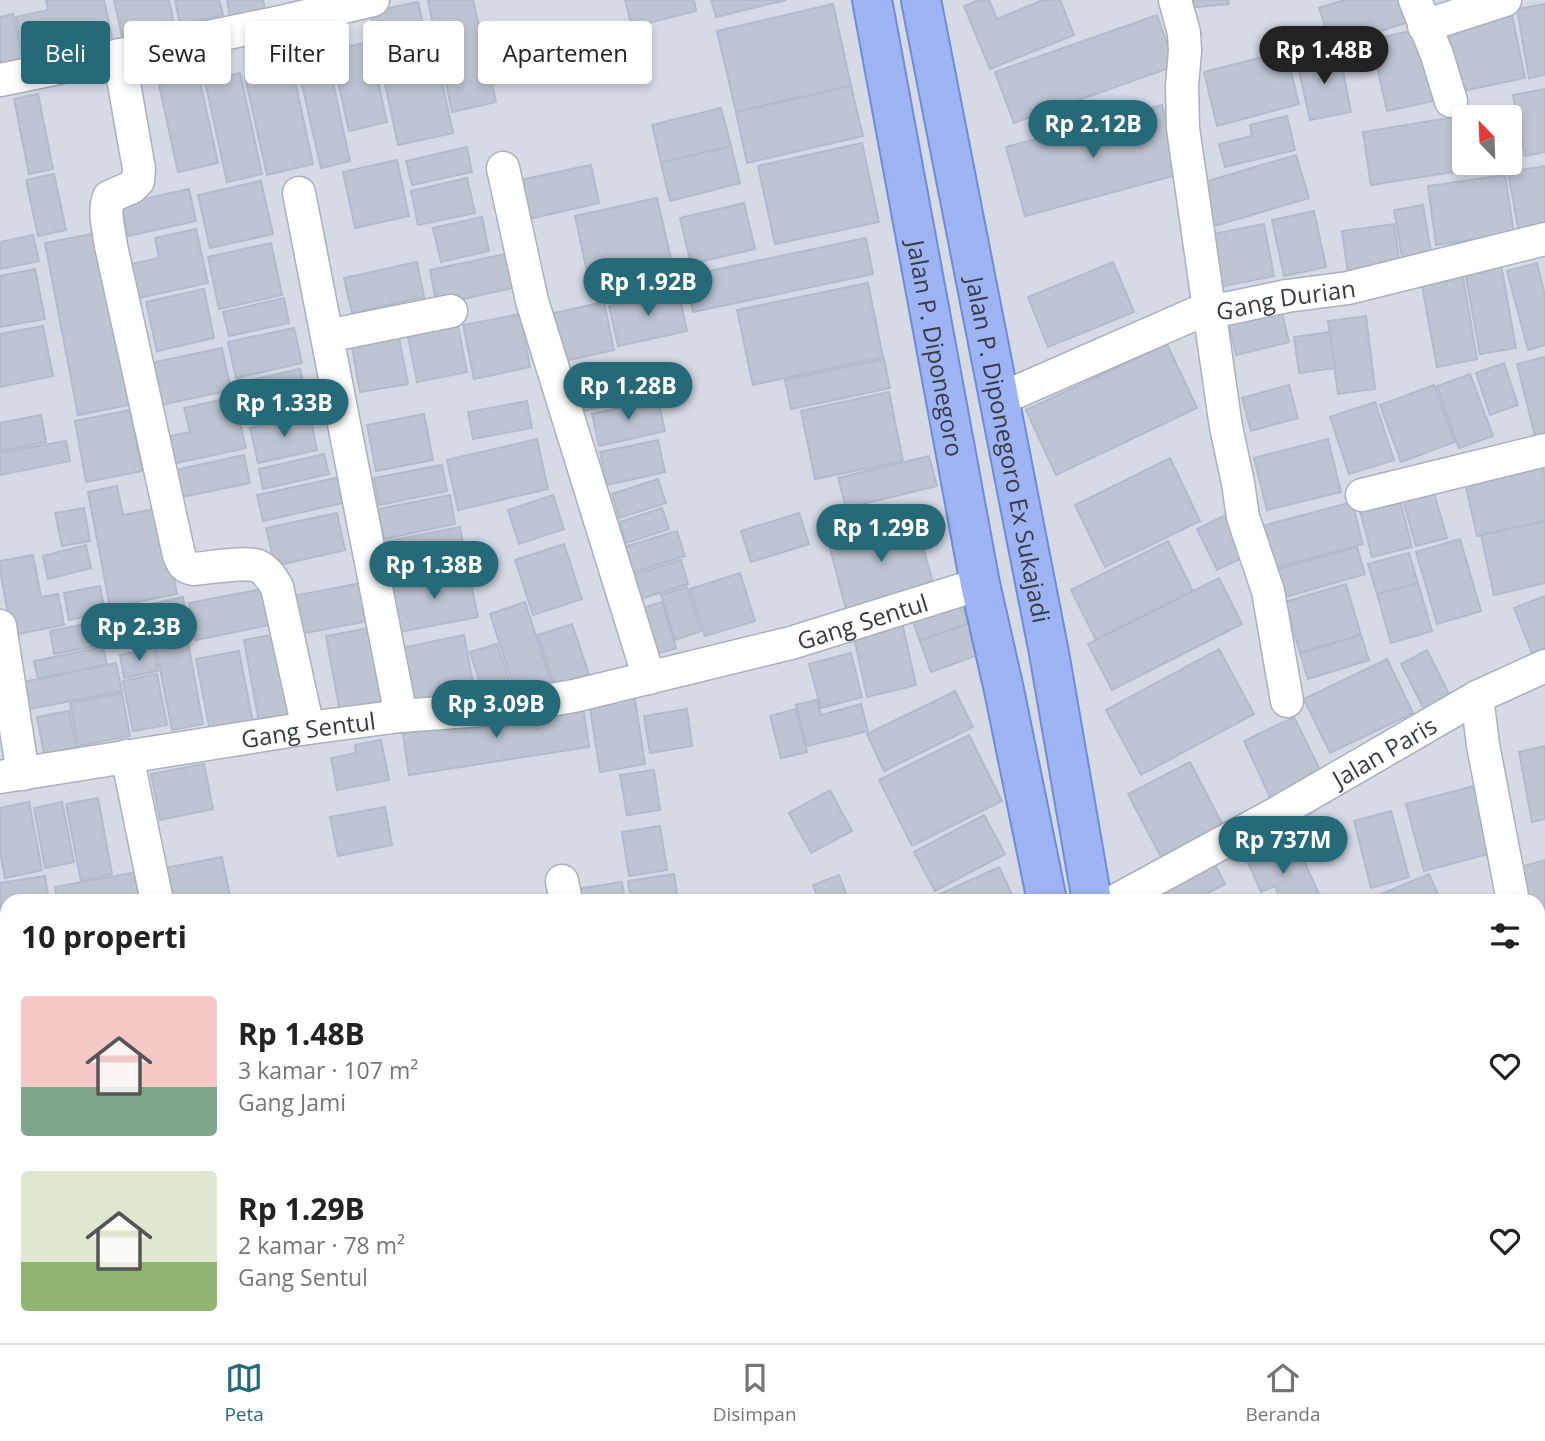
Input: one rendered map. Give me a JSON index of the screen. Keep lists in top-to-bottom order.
{
  "streets": {
    "main road": ["Jalan P. Diponegoro", "Jalan P. Diponegoro Ex Sukajadi"],
    "street": ["Gang Durian", "Gang Sentul", "Jalan Paris"]
  },
  "crossings": [
    ["Gang Durian", "Jalan P. Diponegoro Ex Sukajadi"],
    ["Jalan P. Diponegoro", "Gang Sentul"]
  ],
  "north": "top left",
  "page": {
    "chip": [
      "Beli",
      "Sewa",
      "Filter",
      "Baru",
      "Apartemen"
    ],
    "price": [
      "Rp 1.48B",
      "Rp 2.12B",
      "Rp 1.92B",
      "Rp 1.28B",
      "Rp 1.33B",
      "Rp 1.29B",
      "Rp 1.38B",
      "Rp 2.3B",
      "Rp 3.09B",
      "Rp 737M"
    ],
    "heading": "10 properti",
    "list": [
      {
        "name": "Rp 1.48B",
        "note": "3 kamar · 107 m² · Gang Jami"
      },
      {
        "name": "Rp 1.29B",
        "note": "2 kamar · 78 m² · Gang Sentul"
      }
    ],
    "tabs": ["Peta", "Disimpan", "Beranda"]
  }
}
